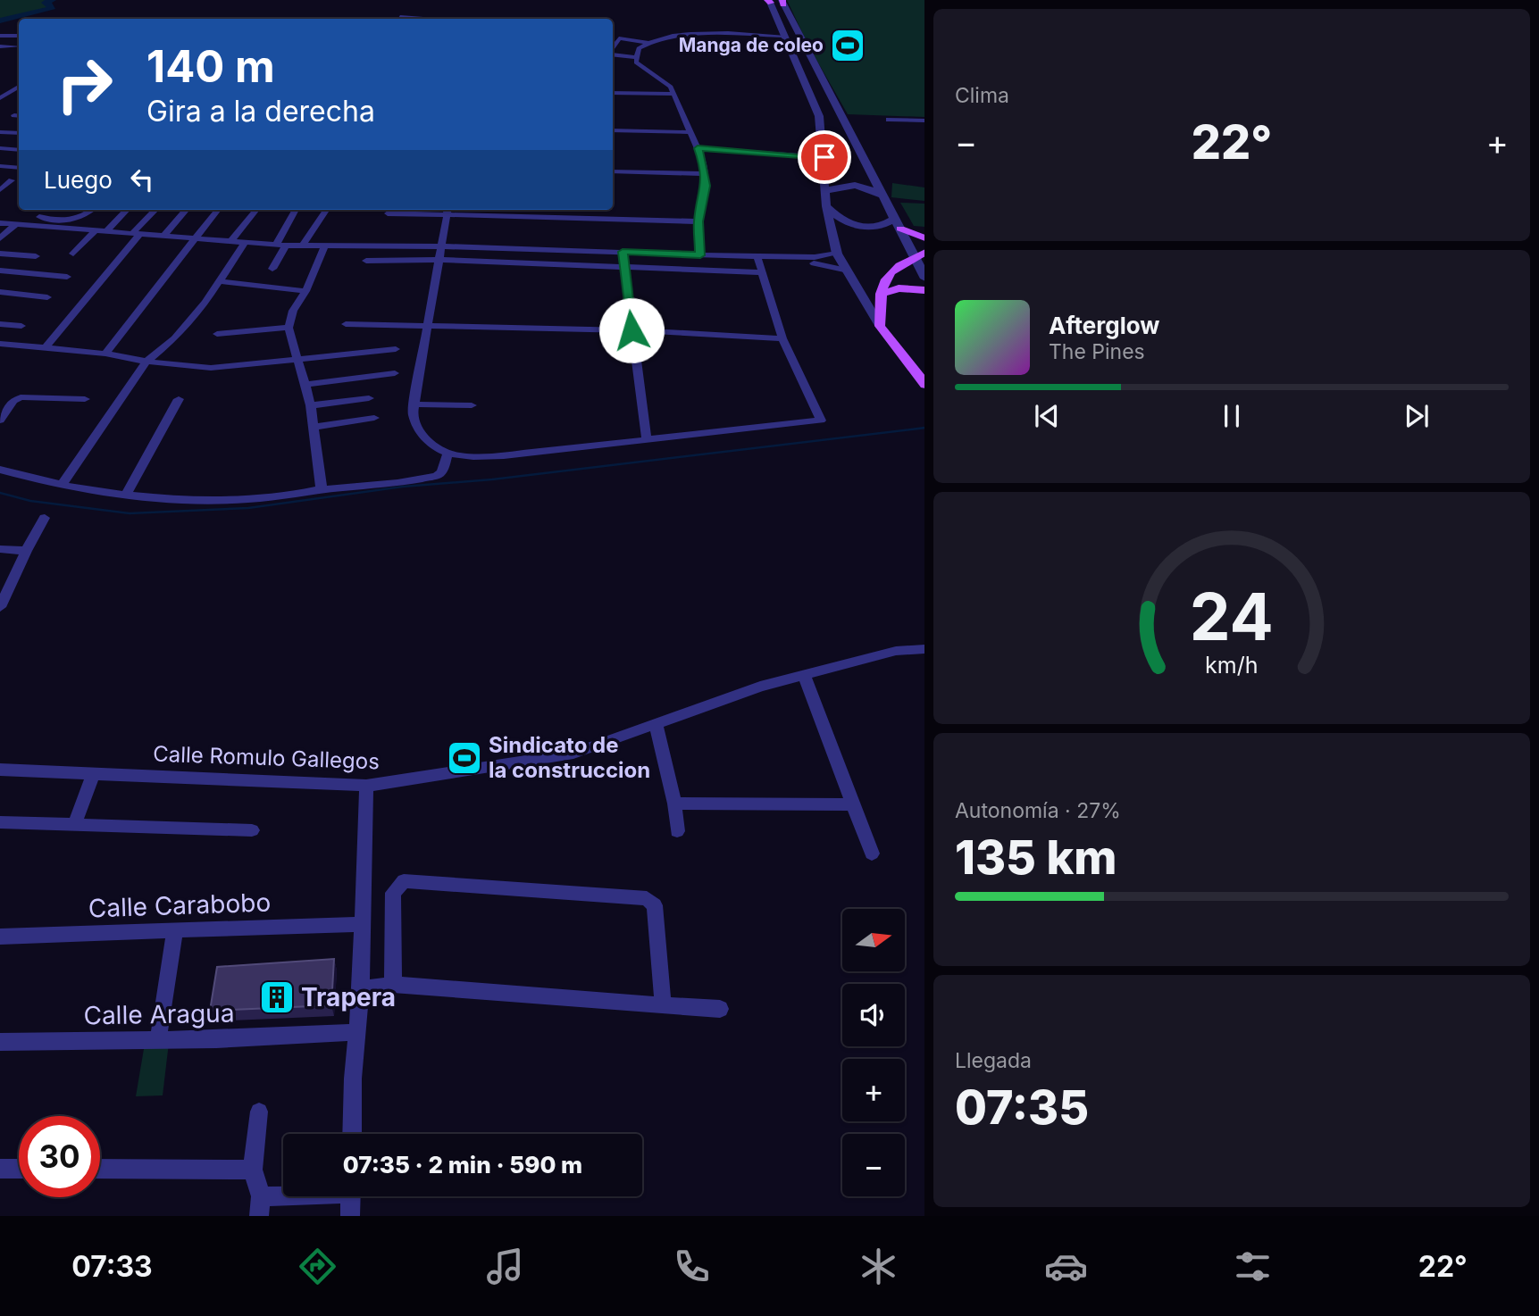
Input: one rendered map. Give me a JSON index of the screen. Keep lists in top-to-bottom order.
{
  "streets": {
    "street": ["Calle Romulo Gallegos", "Calle Carabobo", "Calle Aragua"]
  },
  "places": {
    "sports": ["Manga de coleo", "Sindicato de la construccion"],
    "building": ["Trapera"]
  },
  "north": "right",
  "page": {
    "tile": [
      "Clima",
      ["Autonomía · 27%", "135 km"],
      ["Llegada", "07:35"]
    ],
    "turn": ["140 m", "Gira a la derecha"],
    "heat": ["−", "22°", "+"],
    "then": "Luego",
    "song": ["Afterglow", "The Pines"],
    "map_buttons": ["+", "−"],
    "limit": "30",
    "trip": "07:35 · 2 min · 590 m",
    "tabs": ["07:33", "22°"],
    "gauge": ["24", "km/h"]
  }
}
